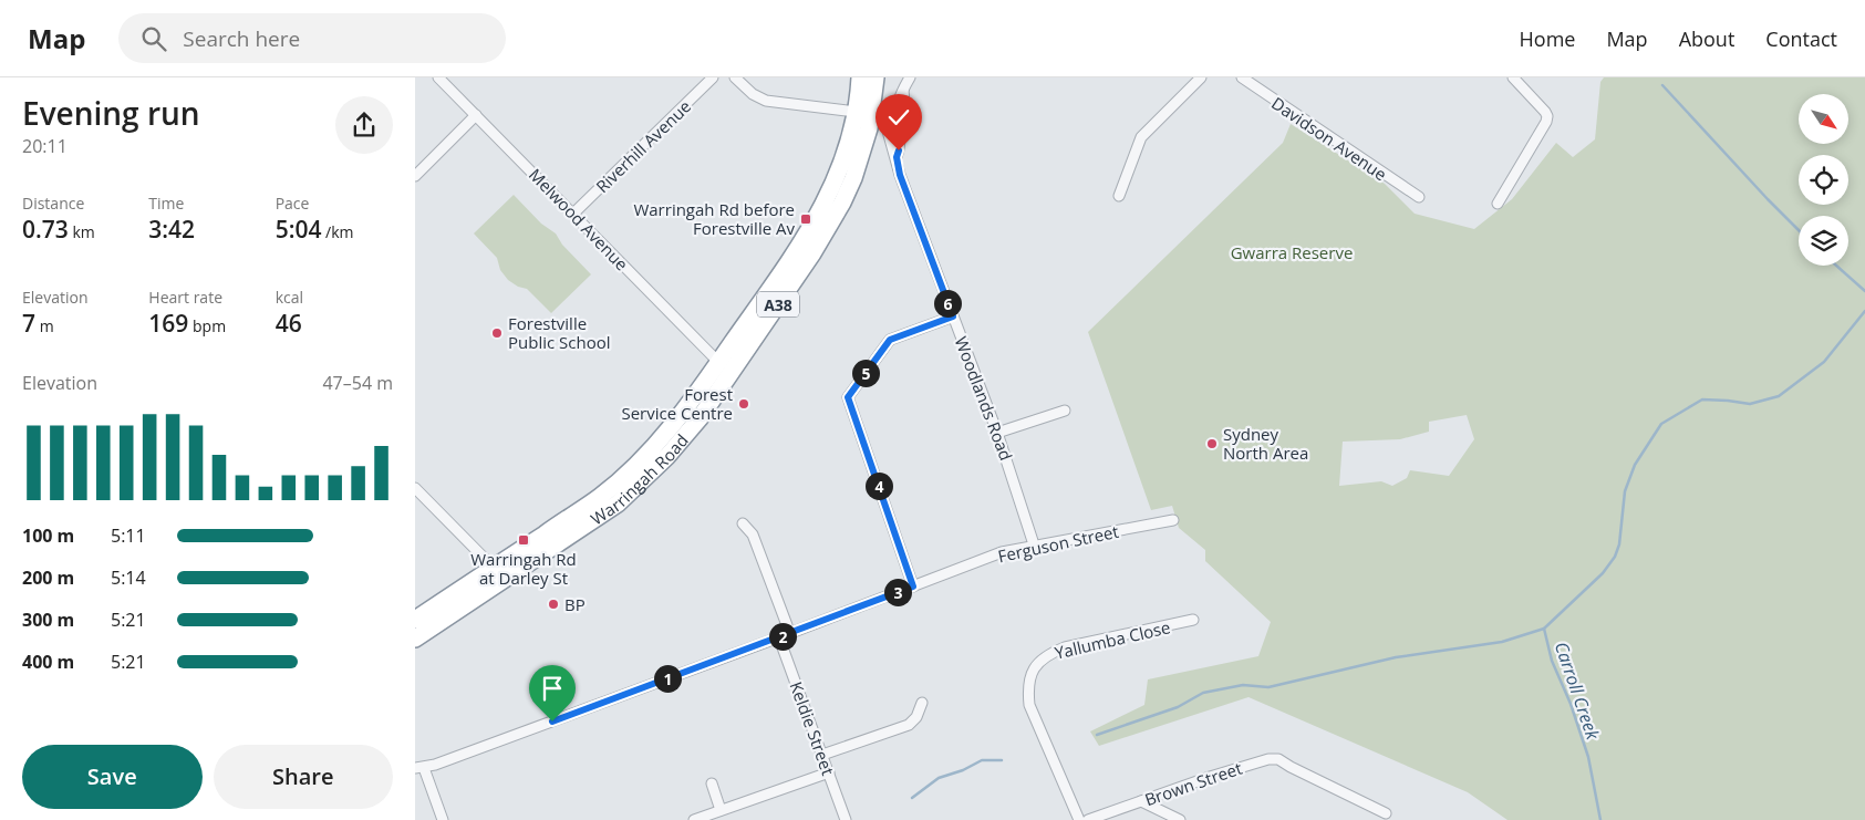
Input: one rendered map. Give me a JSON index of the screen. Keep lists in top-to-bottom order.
{
  "streets": {
    "highway": ["A38", "Warringah Road"],
    "street": [
      "Davidson Avenue",
      "Riverhill Avenue",
      "Melwood Avenue",
      "Woodlands Road",
      "Ferguson Street",
      "Yallumba Close",
      "Keldie Street",
      "Brown Street"
    ]
  },
  "crossings": [
    ["Riverhill Avenue", "Melwood Avenue"],
    ["Melwood Avenue", "Warringah Road"],
    ["Woodlands Road", "Ferguson Street"],
    ["Ferguson Street", "Keldie Street"]
  ],
  "water": ["Carroll Creek"],
  "parks": ["Gwarra Reserve"],
  "places": {
    "transit": ["Warringah Rd before Forestville Av", "Warringah Rd at Darley St"],
    "other": [
      "Forestville Public School",
      "Forest Service Centre",
      "Sydney North Area",
      "BP"
    ]
  },
  "north": "bottom right",
  "page": {
    "header": "Map",
    "search": "Search here",
    "nav": [
      "Home",
      "Map",
      "About",
      "Contact"
    ],
    "heading": ["Evening run", "20:11"],
    "stats": [
      ["Distance", "0.73 km"],
      ["Time", "3:42"],
      ["Pace", "5:04 /km"],
      ["Elevation", "7 m"],
      ["Heart rate", "169 bpm"],
      ["kcal", "46"]
    ],
    "pins": [
      "6",
      "5",
      "4",
      "3",
      "2",
      "1"
    ],
    "chart": ["Elevation", "47–54 m"],
    "list": [
      {
        "name": "100 m",
        "note": "5:11"
      },
      {
        "name": "200 m",
        "note": "5:14"
      },
      {
        "name": "300 m",
        "note": "5:21"
      },
      {
        "name": "400 m",
        "note": "5:21"
      }
    ],
    "buttons": ["Save", "Share"]
  }
}
